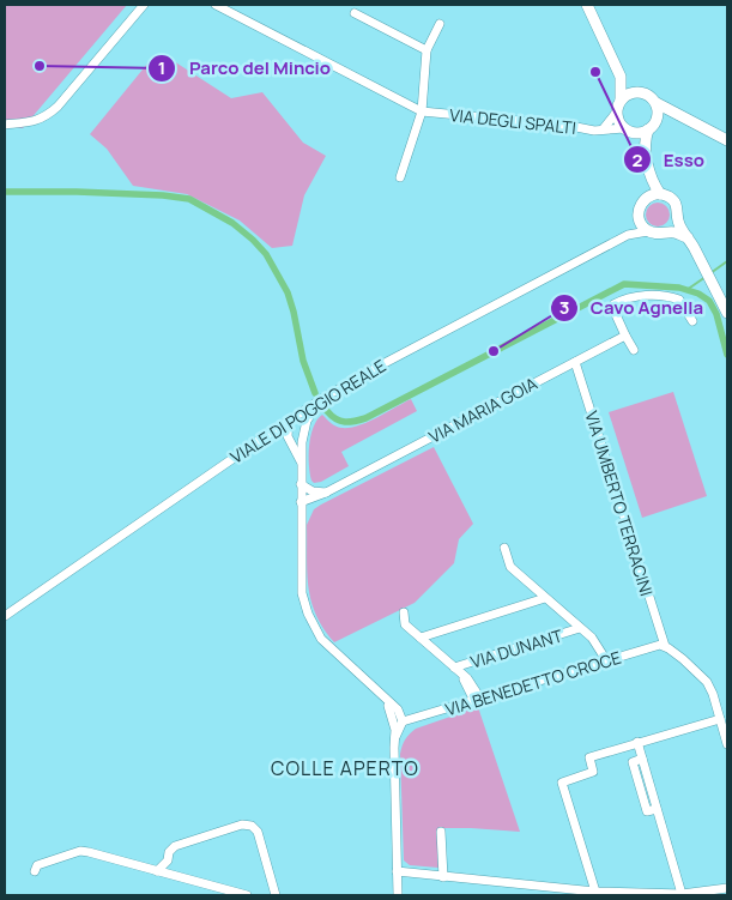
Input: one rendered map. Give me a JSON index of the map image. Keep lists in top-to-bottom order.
{
  "streets": {
    "street": [
      "VIA DEGLI SPALTI",
      "VIA MARIA GOIA",
      "VIALE DI POGGIO REALE",
      "VIA UMBERTO TERRACINI",
      "VIA DUNANT",
      "VIA BENEDETTO CROCE"
    ]
  },
  "crossings": [
    ["VIA MARIA GOIA", "VIA UMBERTO TERRACINI"],
    ["VIA UMBERTO TERRACINI", "VIA BENEDETTO CROCE"]
  ],
  "districts": ["COLLE APERTO"],
  "places": ["Parco del Mincio", "Esso", "Cavo Agnella"]
}
